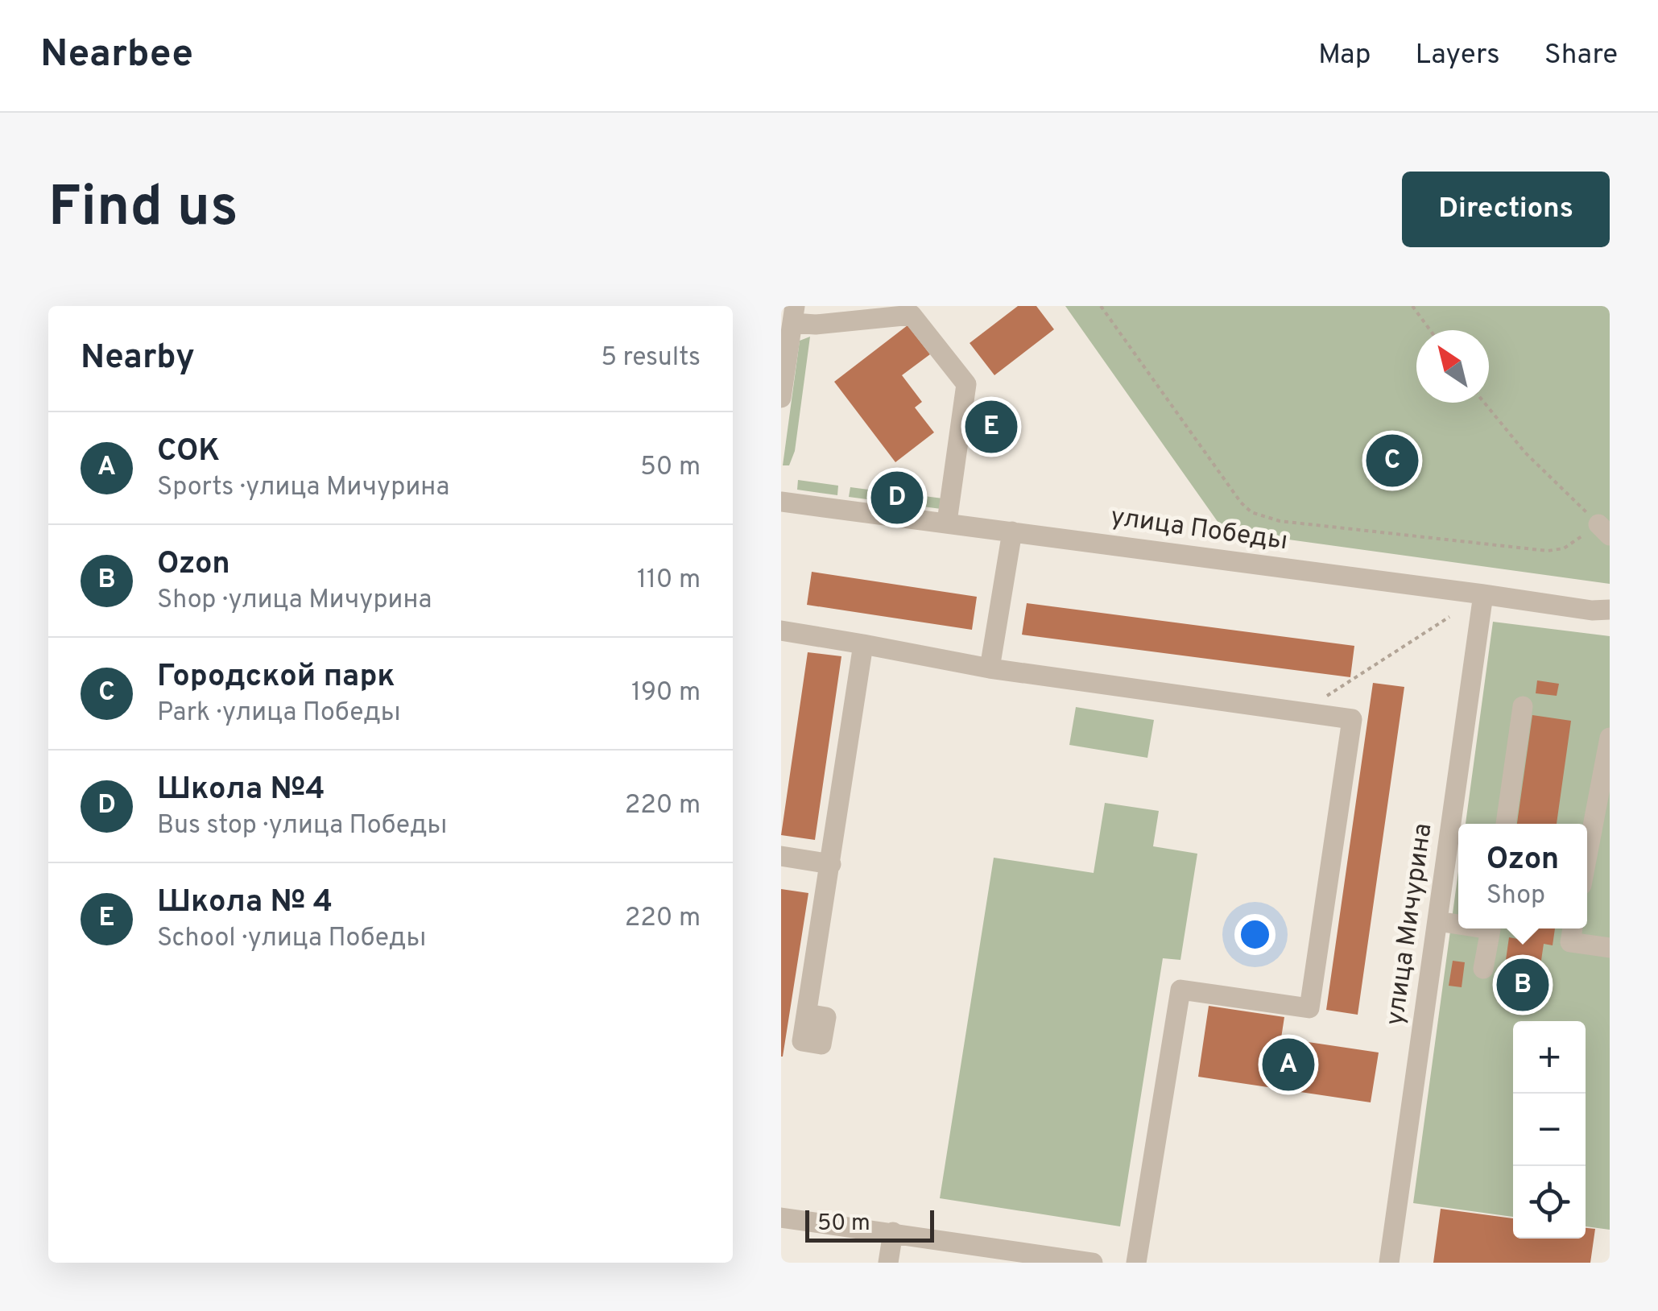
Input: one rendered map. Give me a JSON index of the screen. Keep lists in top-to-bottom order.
{
  "streets": {
    "street": ["улица Победы", "улица Мичурина"]
  },
  "crossings": [
    ["улица Победы", "улица Мичурина"]
  ],
  "scale_bar": "50 m",
  "north": "top left",
  "page": {
    "header": "Nearbee",
    "nav": ["Map", "Layers", "Share"],
    "buttons": "Directions",
    "title": "Find us",
    "heading": ["Nearby", "5 results"],
    "pins": [
      "E",
      "C",
      "D",
      "B",
      "A"
    ],
    "list": [
      {
        "mark": "A",
        "name": "СОК",
        "note": "Sports · улица Мичурина",
        "value": "50 m"
      },
      {
        "mark": "B",
        "name": "Ozon",
        "note": "Shop · улица Мичурина",
        "value": "110 m"
      },
      {
        "mark": "C",
        "name": "Городской парк",
        "note": "Park · улица Победы",
        "value": "190 m"
      },
      {
        "mark": "D",
        "name": "Школа №4",
        "note": "Bus stop · улица Победы",
        "value": "220 m"
      },
      {
        "mark": "E",
        "name": "Школа № 4",
        "note": "School · улица Победы",
        "value": "220 m"
      }
    ],
    "popup": ["Ozon", "Shop"],
    "map_buttons": ["+", "−"],
    "scale": "50 m"
  }
}
